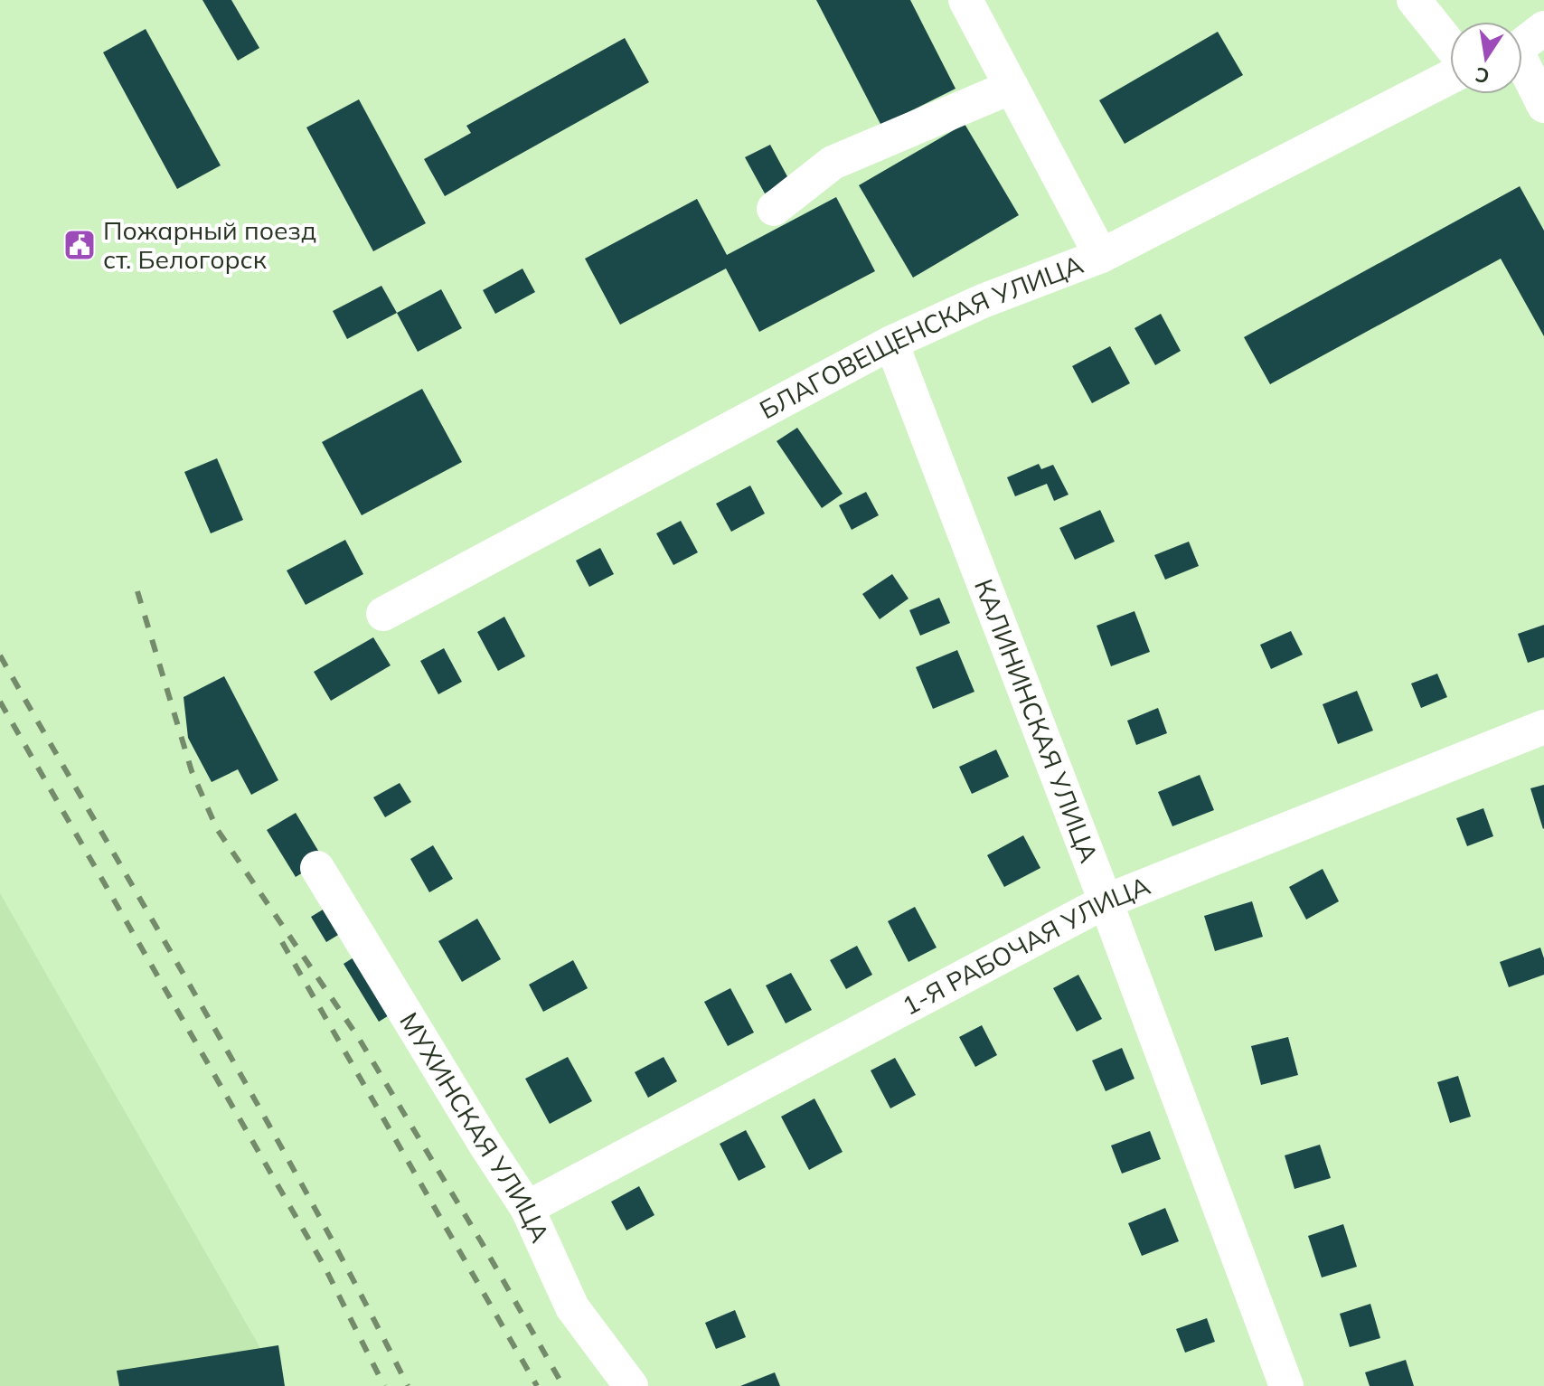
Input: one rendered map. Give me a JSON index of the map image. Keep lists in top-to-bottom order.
{
  "streets": {
    "street": [
      "БЛАГОВЕЩЕНСКАЯ УЛИЦА",
      "КАЛИНИНСКАЯ УЛИЦА",
      "1-Я РАБОЧАЯ УЛИЦА",
      "МУХИНСКАЯ УЛИЦА"
    ]
  },
  "crossings": [
    ["БЛАГОВЕЩЕНСКАЯ УЛИЦА", "КАЛИНИНСКАЯ УЛИЦА"],
    ["КАЛИНИНСКАЯ УЛИЦА", "1-Я РАБОЧАЯ УЛИЦА"],
    ["1-Я РАБОЧАЯ УЛИЦА", "МУХИНСКАЯ УЛИЦА"]
  ],
  "places": {
    "public building": ["Пожарный поезд ст. Белогорск"]
  },
  "north": "bottom"
}
